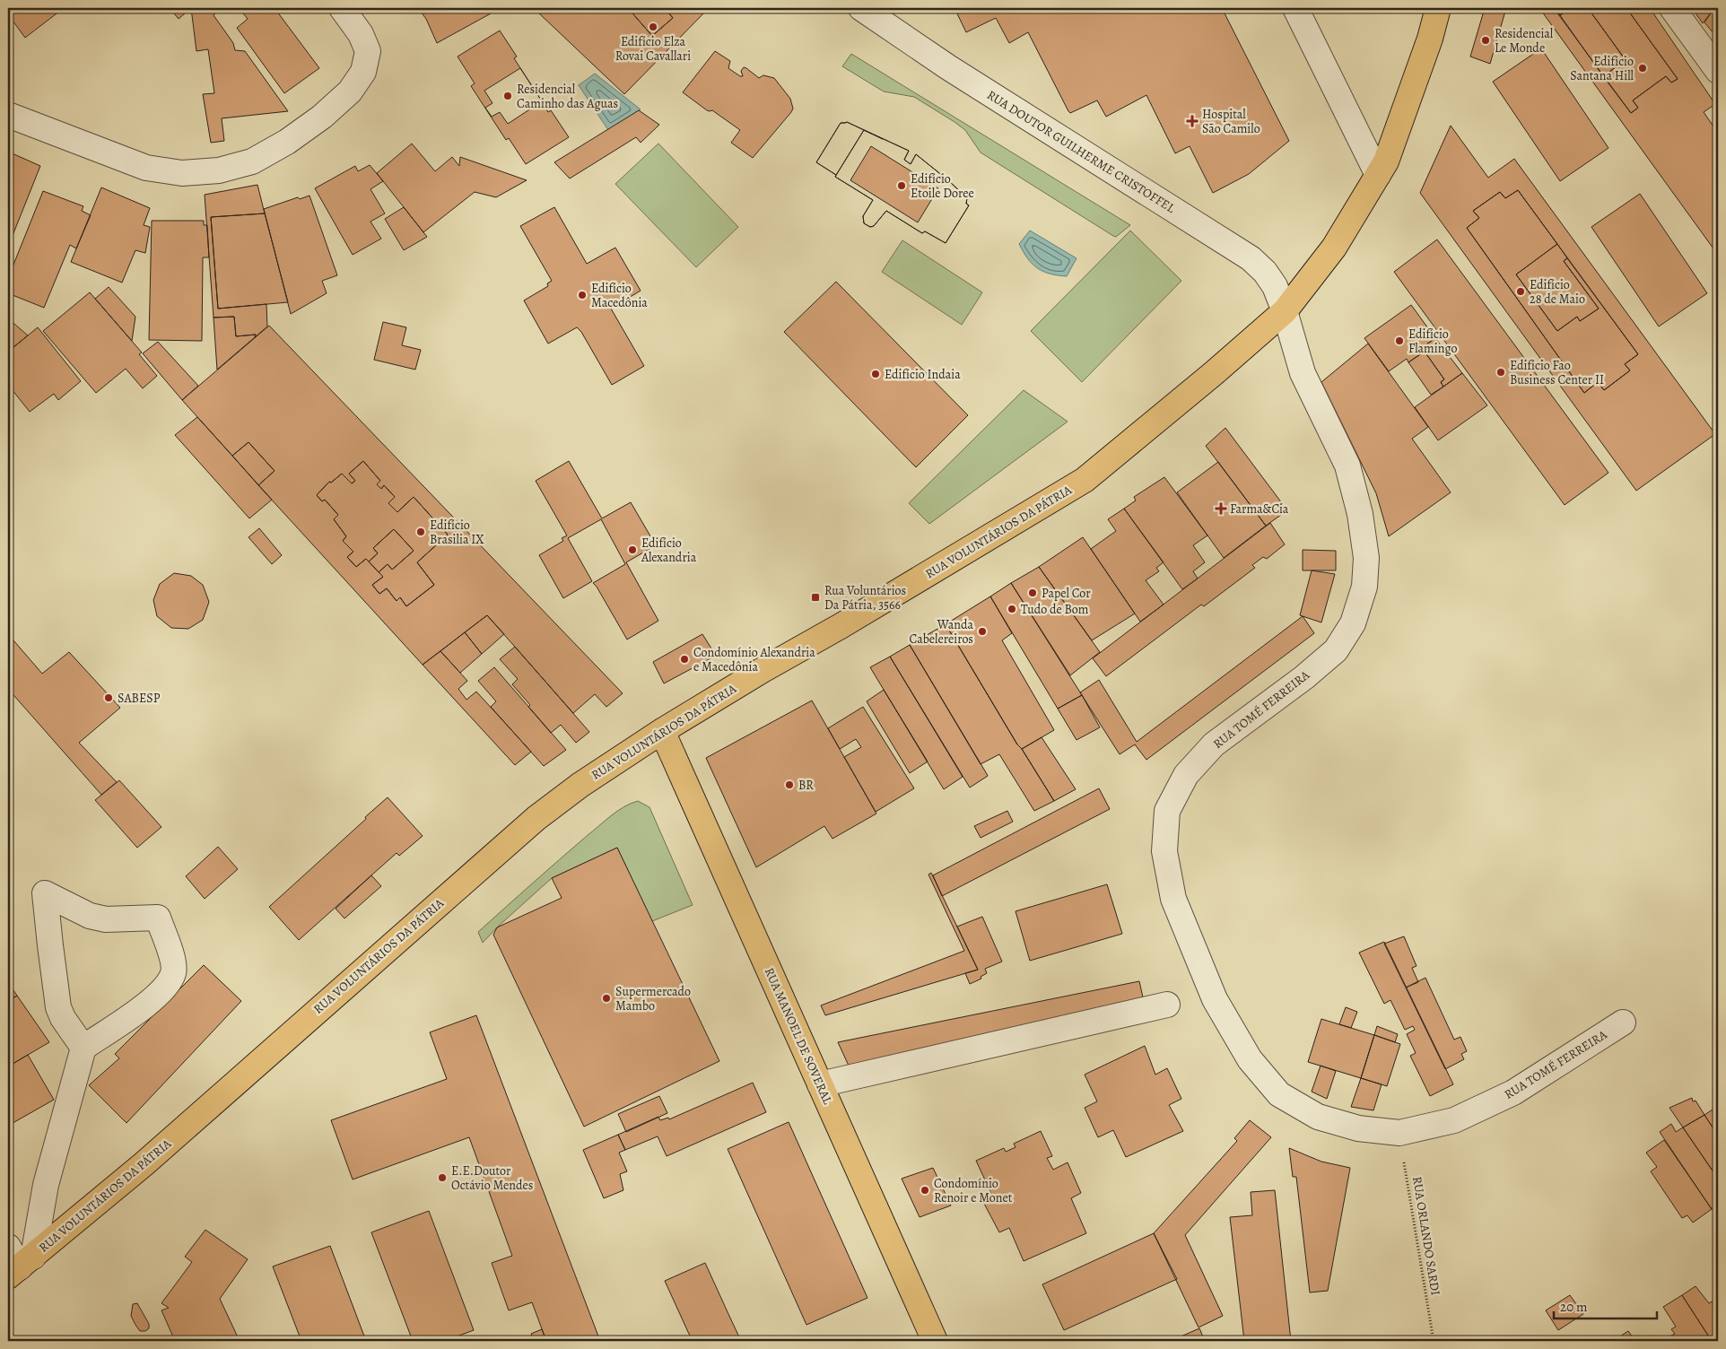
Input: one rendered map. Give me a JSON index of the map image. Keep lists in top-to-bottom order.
{
  "streets": {
    "main road": ["RUA VOLUNTÁRIOS DA PÁTRIA", "RUA MANOEL DE SOVERAL"],
    "street": ["RUA DOUTOR GUILHERME CRISTOFFEL", "RUA TOMÉ FERREIRA"],
    "path": ["RUA ORLANDO SARDI"]
  },
  "crossings": [
    ["RUA DOUTOR GUILHERME CRISTOFFEL", "RUA VOLUNTÁRIOS DA PÁTRIA"],
    ["RUA DOUTOR GUILHERME CRISTOFFEL", "RUA TOMÉ FERREIRA"],
    ["RUA VOLUNTÁRIOS DA PÁTRIA", "RUA TOMÉ FERREIRA"],
    ["RUA VOLUNTÁRIOS DA PÁTRIA", "RUA MANOEL DE SOVERAL"],
    ["RUA TOMÉ FERREIRA", "RUA ORLANDO SARDI"]
  ],
  "places": {
    "other": [
      "Edifício Elza Rovai Cavallari",
      "Residencial Le Monde",
      "Edifício Santana Hill",
      "Residencial Caminho das Aguas",
      "Edifício Etoile Doree",
      "Edifício 28 de Maio",
      "Edifício Macedônia",
      "Edifício Flamingo",
      "Edifício Fao Business Center II",
      "Edifício Indaia",
      "Edifício Brasilia IX",
      "Edifício Alexandria",
      "Papel Cor",
      "Tudo de Bom",
      "Wanda Cabelereiros",
      "Condomínio Alexandria e Macedônia",
      "SABESP",
      "BR",
      "Supermercado Mambo",
      "E.E.Doutor Octávio Mendes",
      "Condomínio Renoir e Monet"
    ],
    "health": ["Hospital São Camilo", "Farma&Cia"],
    "transit": ["Rua Voluntários Da Pátria, 3566"]
  },
  "scale_bar": "20 m"
}
